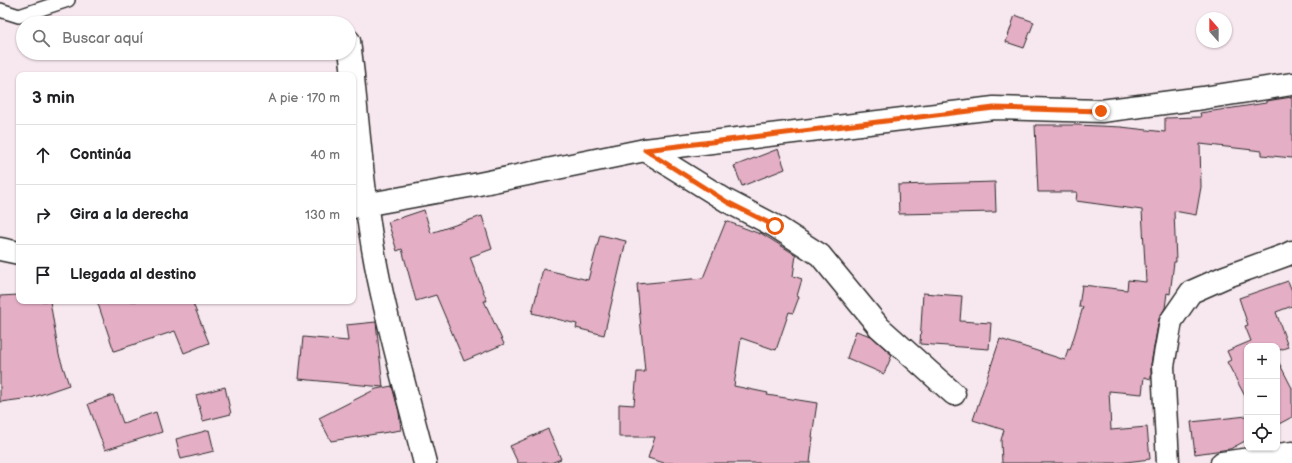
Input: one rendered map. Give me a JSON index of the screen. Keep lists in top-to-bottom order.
{
  "north": "top",
  "page": {
    "search": "Buscar aquí",
    "heading": ["3 min", "A pie · 170 m"],
    "list": [
      ["Continúa", "40 m"],
      ["Gira a la derecha", "130 m"],
      "Llegada al destino"
    ],
    "map_buttons": ["+", "−"]
  }
}
